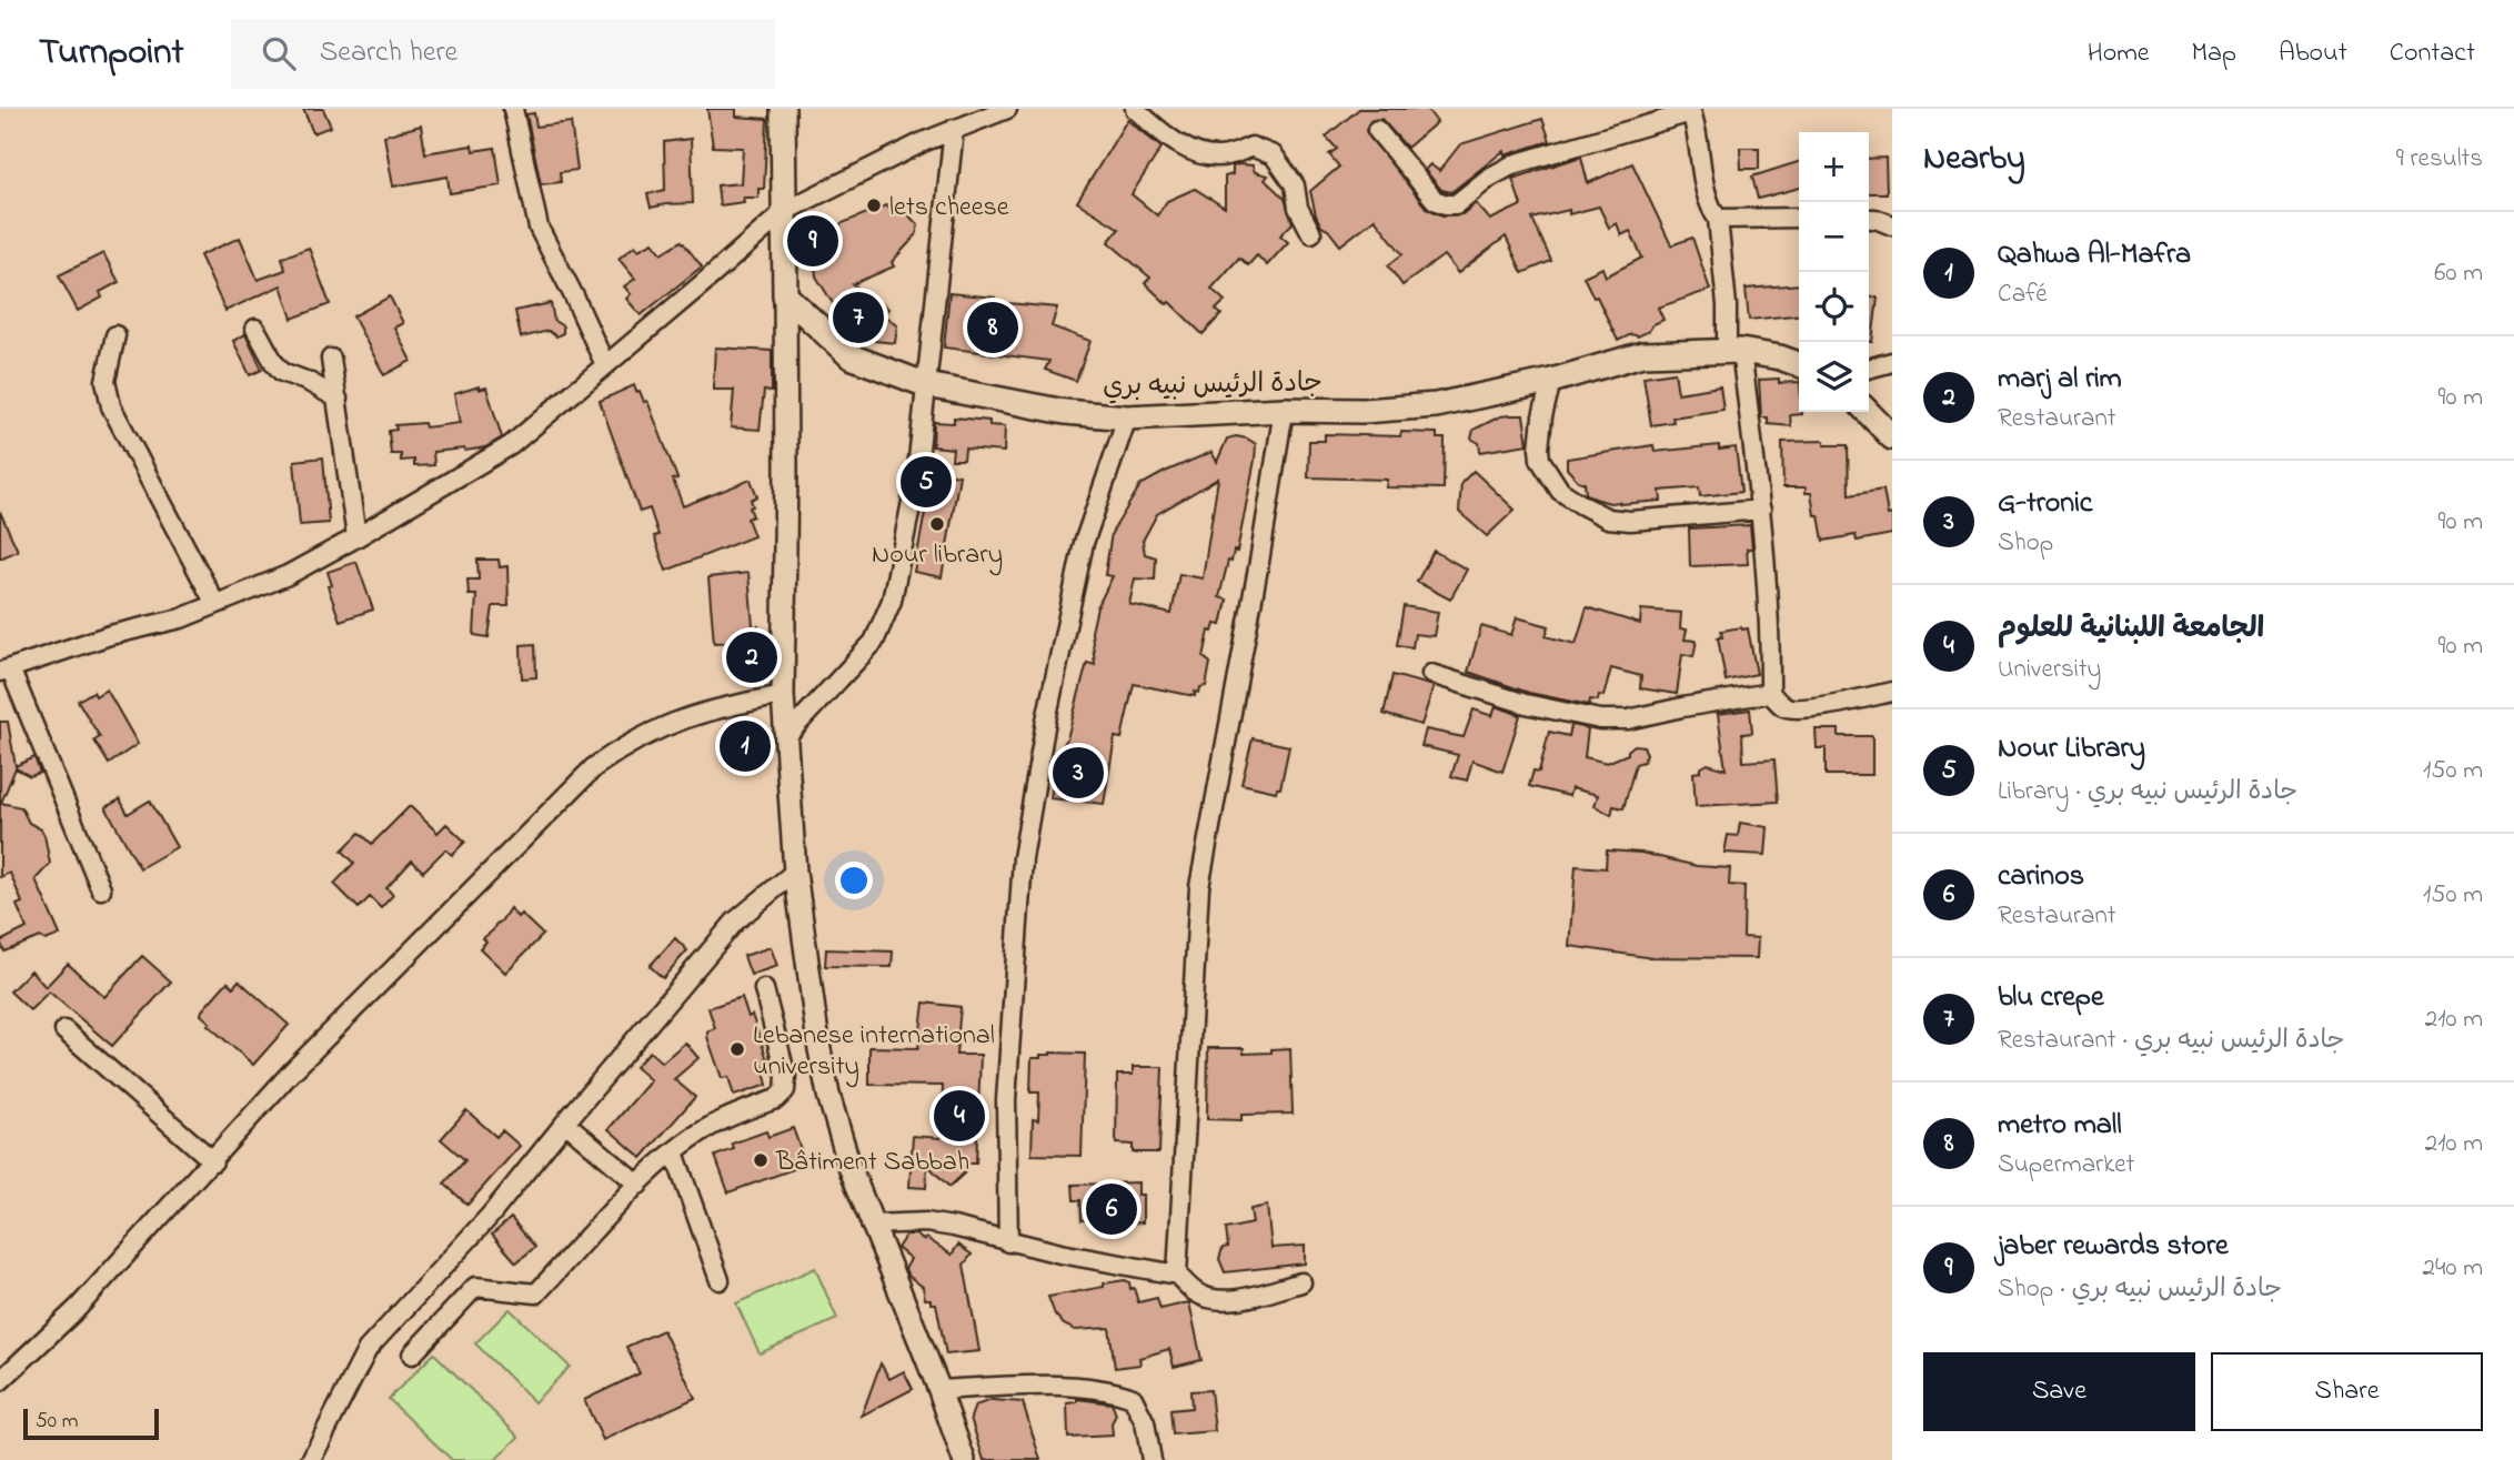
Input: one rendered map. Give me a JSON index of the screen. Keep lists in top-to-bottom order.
{
  "streets": {
    "main road": ["جادة الرئيس نبيه بري"]
  },
  "places": [
    "lets cheese",
    "Nour library",
    "Lebanese international university",
    "Bâtiment Sabbah"
  ],
  "scale_bar": "50 m",
  "page": {
    "header": "Turnpoint",
    "search": "Search here",
    "nav": [
      "Home",
      "Map",
      "About",
      "Contact"
    ],
    "heading": ["Nearby", "9 results"],
    "map_buttons": ["+", "−"],
    "list": [
      {
        "mark": "1",
        "name": "Qahwa Al-Mafra",
        "note": "Café",
        "value": "60 m"
      },
      {
        "mark": "2",
        "name": "marj al rim",
        "note": "Restaurant",
        "value": "90 m"
      },
      {
        "mark": "3",
        "name": "G-tronic",
        "note": "Shop",
        "value": "90 m"
      },
      {
        "mark": "4",
        "name": "الجامعة اللبنانية للعلوم",
        "note": "University",
        "value": "90 m"
      },
      {
        "mark": "5",
        "name": "Nour Library",
        "note": "Library · جادة الرئيس نبيه بري",
        "value": "150 m"
      },
      {
        "mark": "6",
        "name": "carinos",
        "note": "Restaurant",
        "value": "150 m"
      },
      {
        "mark": "7",
        "name": "blu crepe",
        "note": "Restaurant · جادة الرئيس نبيه بري",
        "value": "210 m"
      },
      {
        "mark": "8",
        "name": "metro mall",
        "note": "Supermarket",
        "value": "210 m"
      },
      {
        "mark": "9",
        "name": "jaber rewards store",
        "note": "Shop · جادة الرئيس نبيه بري",
        "value": "240 m"
      }
    ],
    "pins": [
      "9",
      "7",
      "8",
      "5",
      "2",
      "1",
      "3",
      "4",
      "6"
    ],
    "buttons": ["Save", "Share"],
    "scale": "50 m"
  }
}
